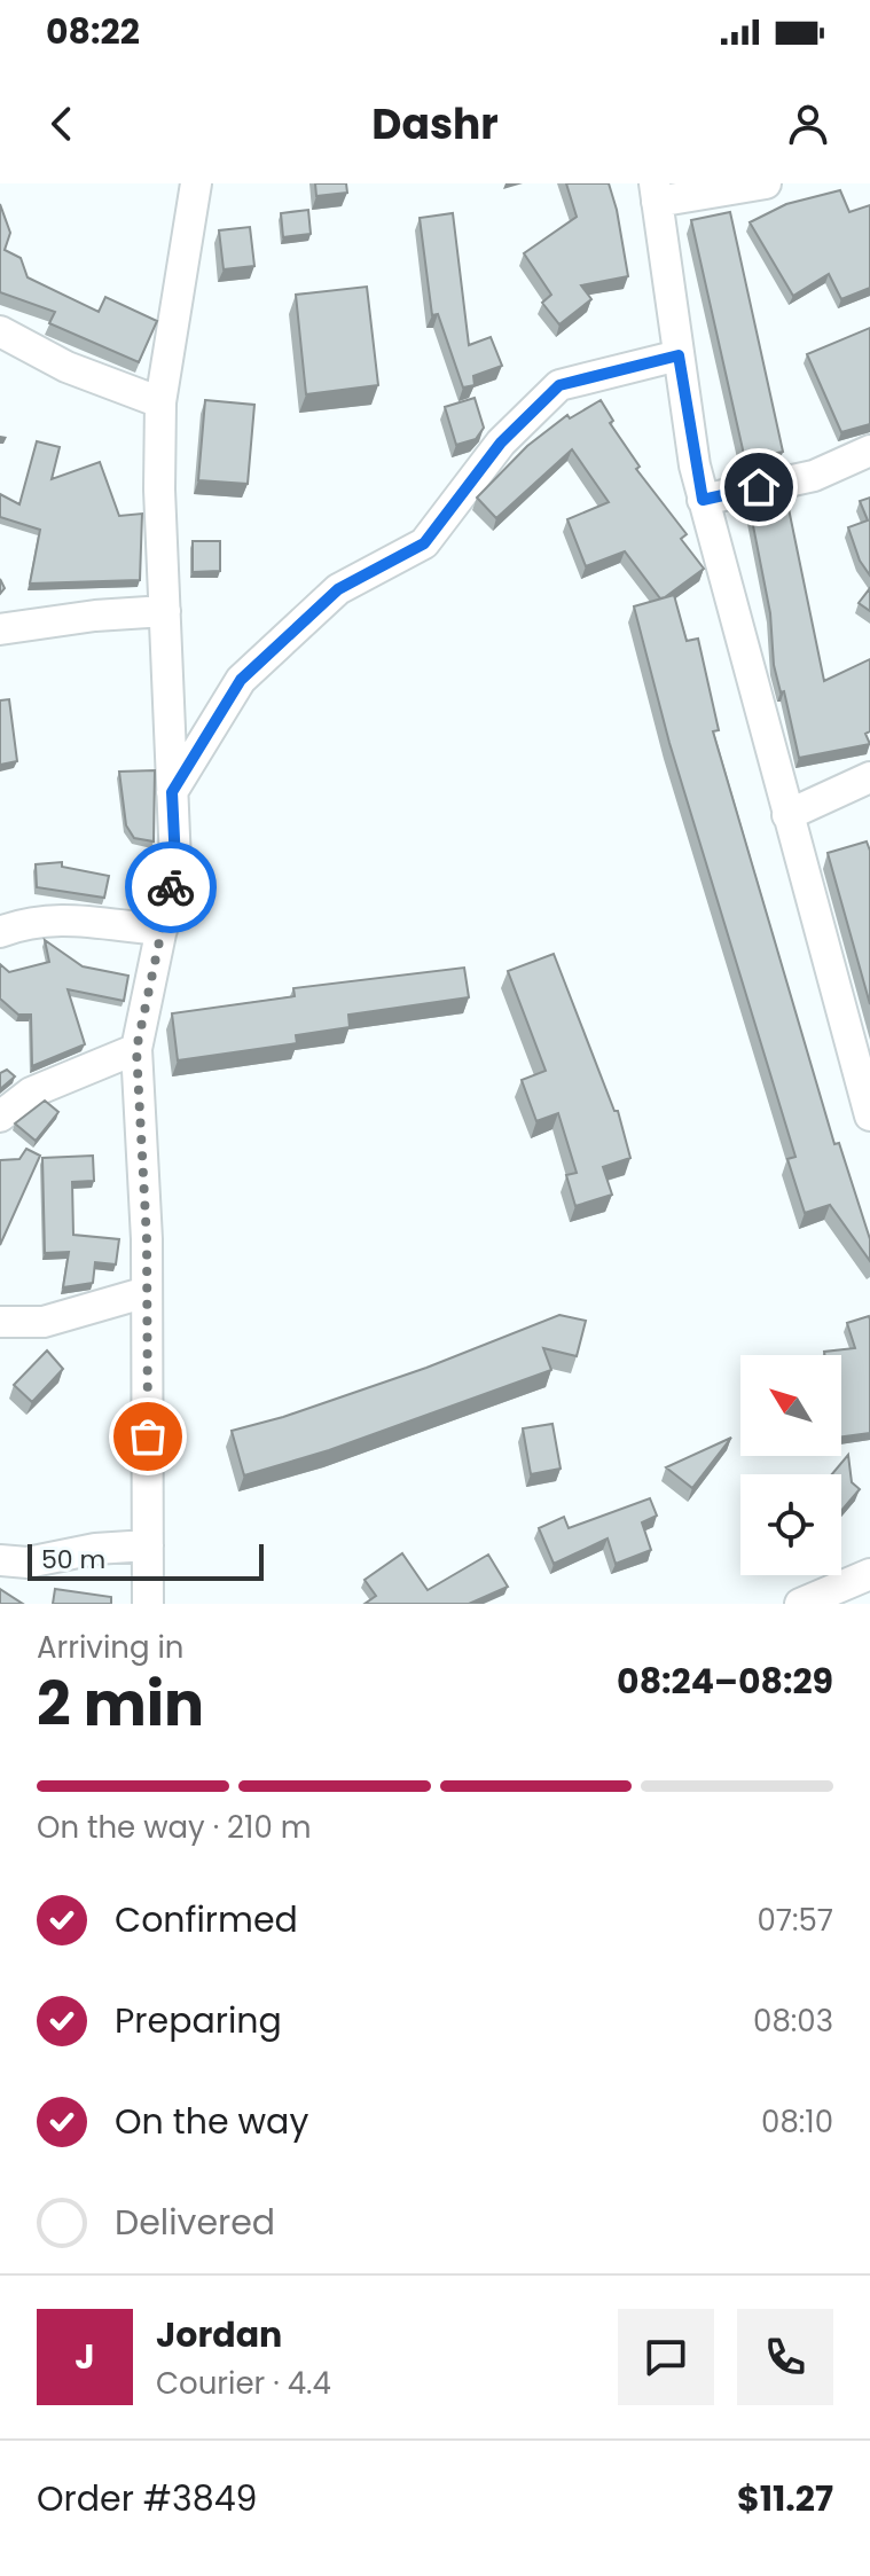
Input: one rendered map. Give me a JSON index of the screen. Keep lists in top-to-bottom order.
{
  "scale_bar": "50 m",
  "north": "top left",
  "page": {
    "status": "08:22",
    "header": "Dashr",
    "scale": "50 m",
    "heading": ["2 min", "Arriving in", "08:24–08:29"],
    "panel": [
      "Jordan",
      "Courier · 4.4",
      "Order #3849",
      "$11.27"
    ],
    "bar": "On the way · 210 m",
    "list": [
      ["Confirmed", "07:57"],
      ["Preparing", "08:03"],
      ["On the way", "08:10"],
      "Delivered"
    ],
    "round": "J"
  }
}
